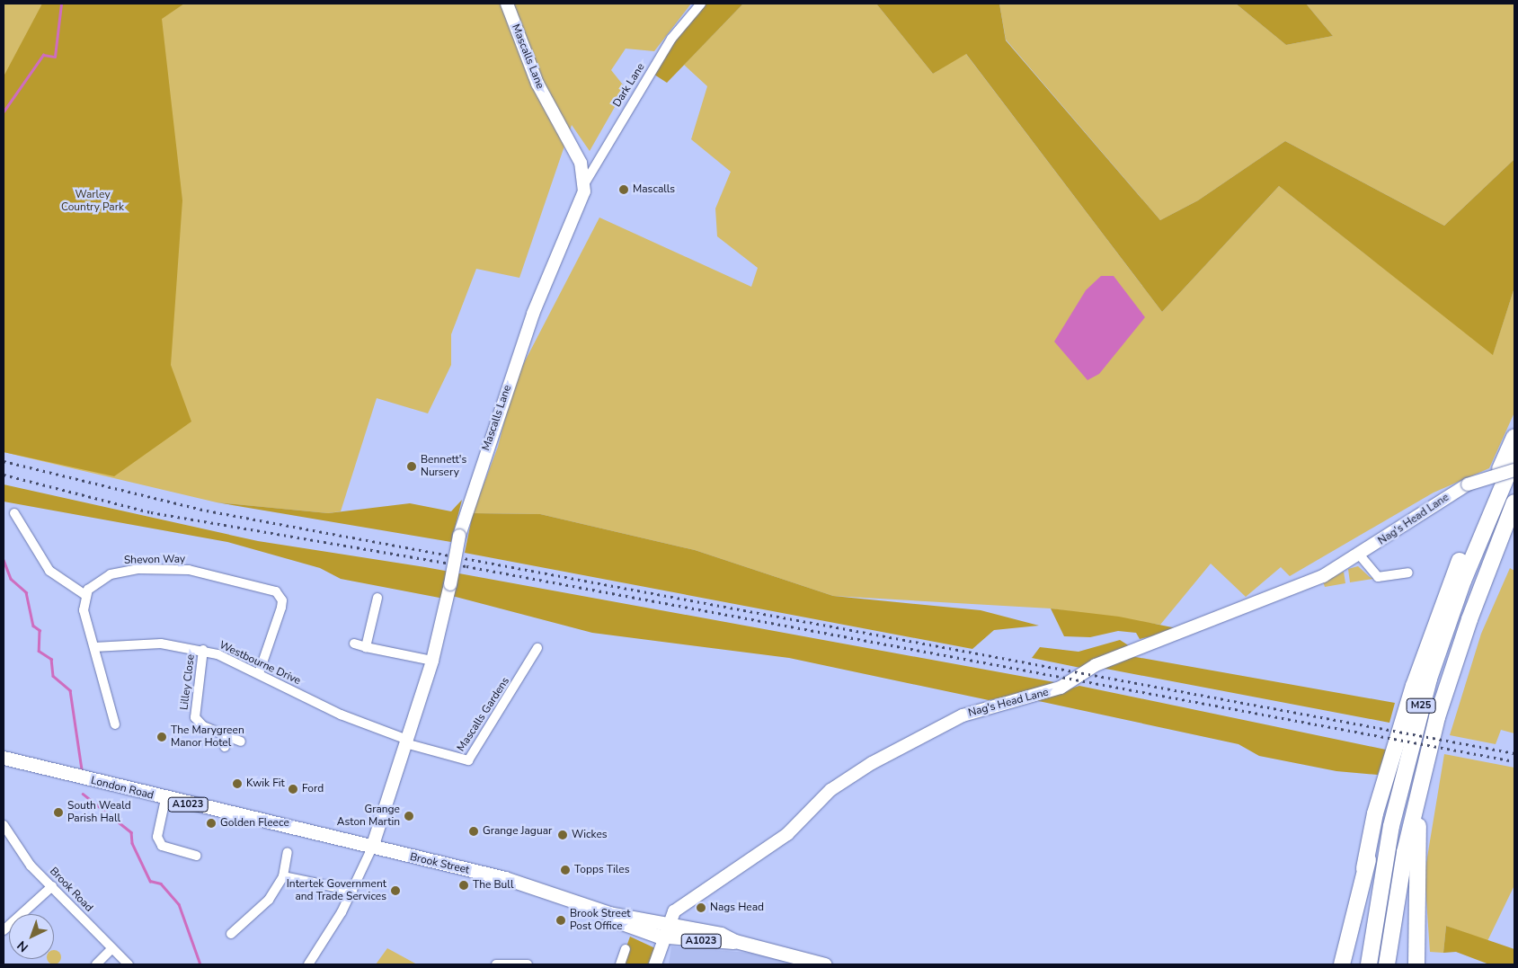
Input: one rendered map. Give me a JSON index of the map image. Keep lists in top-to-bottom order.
{
  "streets": {
    "highway": ["M25"],
    "main road": ["London Road", "A1023", "Brook Street"],
    "street": [
      "Mascalls Lane",
      "Dark Lane",
      "Nag's Head Lane",
      "Shevon Way",
      "Westbourne Drive",
      "Lilley Close",
      "Mascalls Gardens",
      "Brook Road"
    ]
  },
  "crossings": [
    ["Mascalls Lane", "Dark Lane"],
    ["Mascalls Lane", "Westbourne Drive"],
    ["Mascalls Lane", "Mascalls Gardens"],
    ["Mascalls Lane", "London Road"],
    ["Mascalls Lane", "Brook Street"],
    ["Nag's Head Lane", "Brook Street"],
    ["Shevon Way", "Westbourne Drive"],
    ["Westbourne Drive", "Lilley Close"],
    ["Westbourne Drive", "Mascalls Gardens"],
    ["London Road", "Brook Street"]
  ],
  "parks": ["Warley Country Park"],
  "places": [
    "Mascalls",
    "Bennett's Nursery",
    "The Marygreen Manor Hotel",
    "Kwik Fit",
    "Ford",
    "South Weald Parish Hall",
    "Grange Aston Martin",
    "Golden Fleece",
    "Grange Jaguar",
    "Wickes",
    "Topps Tiles",
    "The Bull",
    "Intertek Government and Trade Services",
    "Nags Head",
    "Brook Street Post Office"
  ],
  "north": "bottom left"
}
